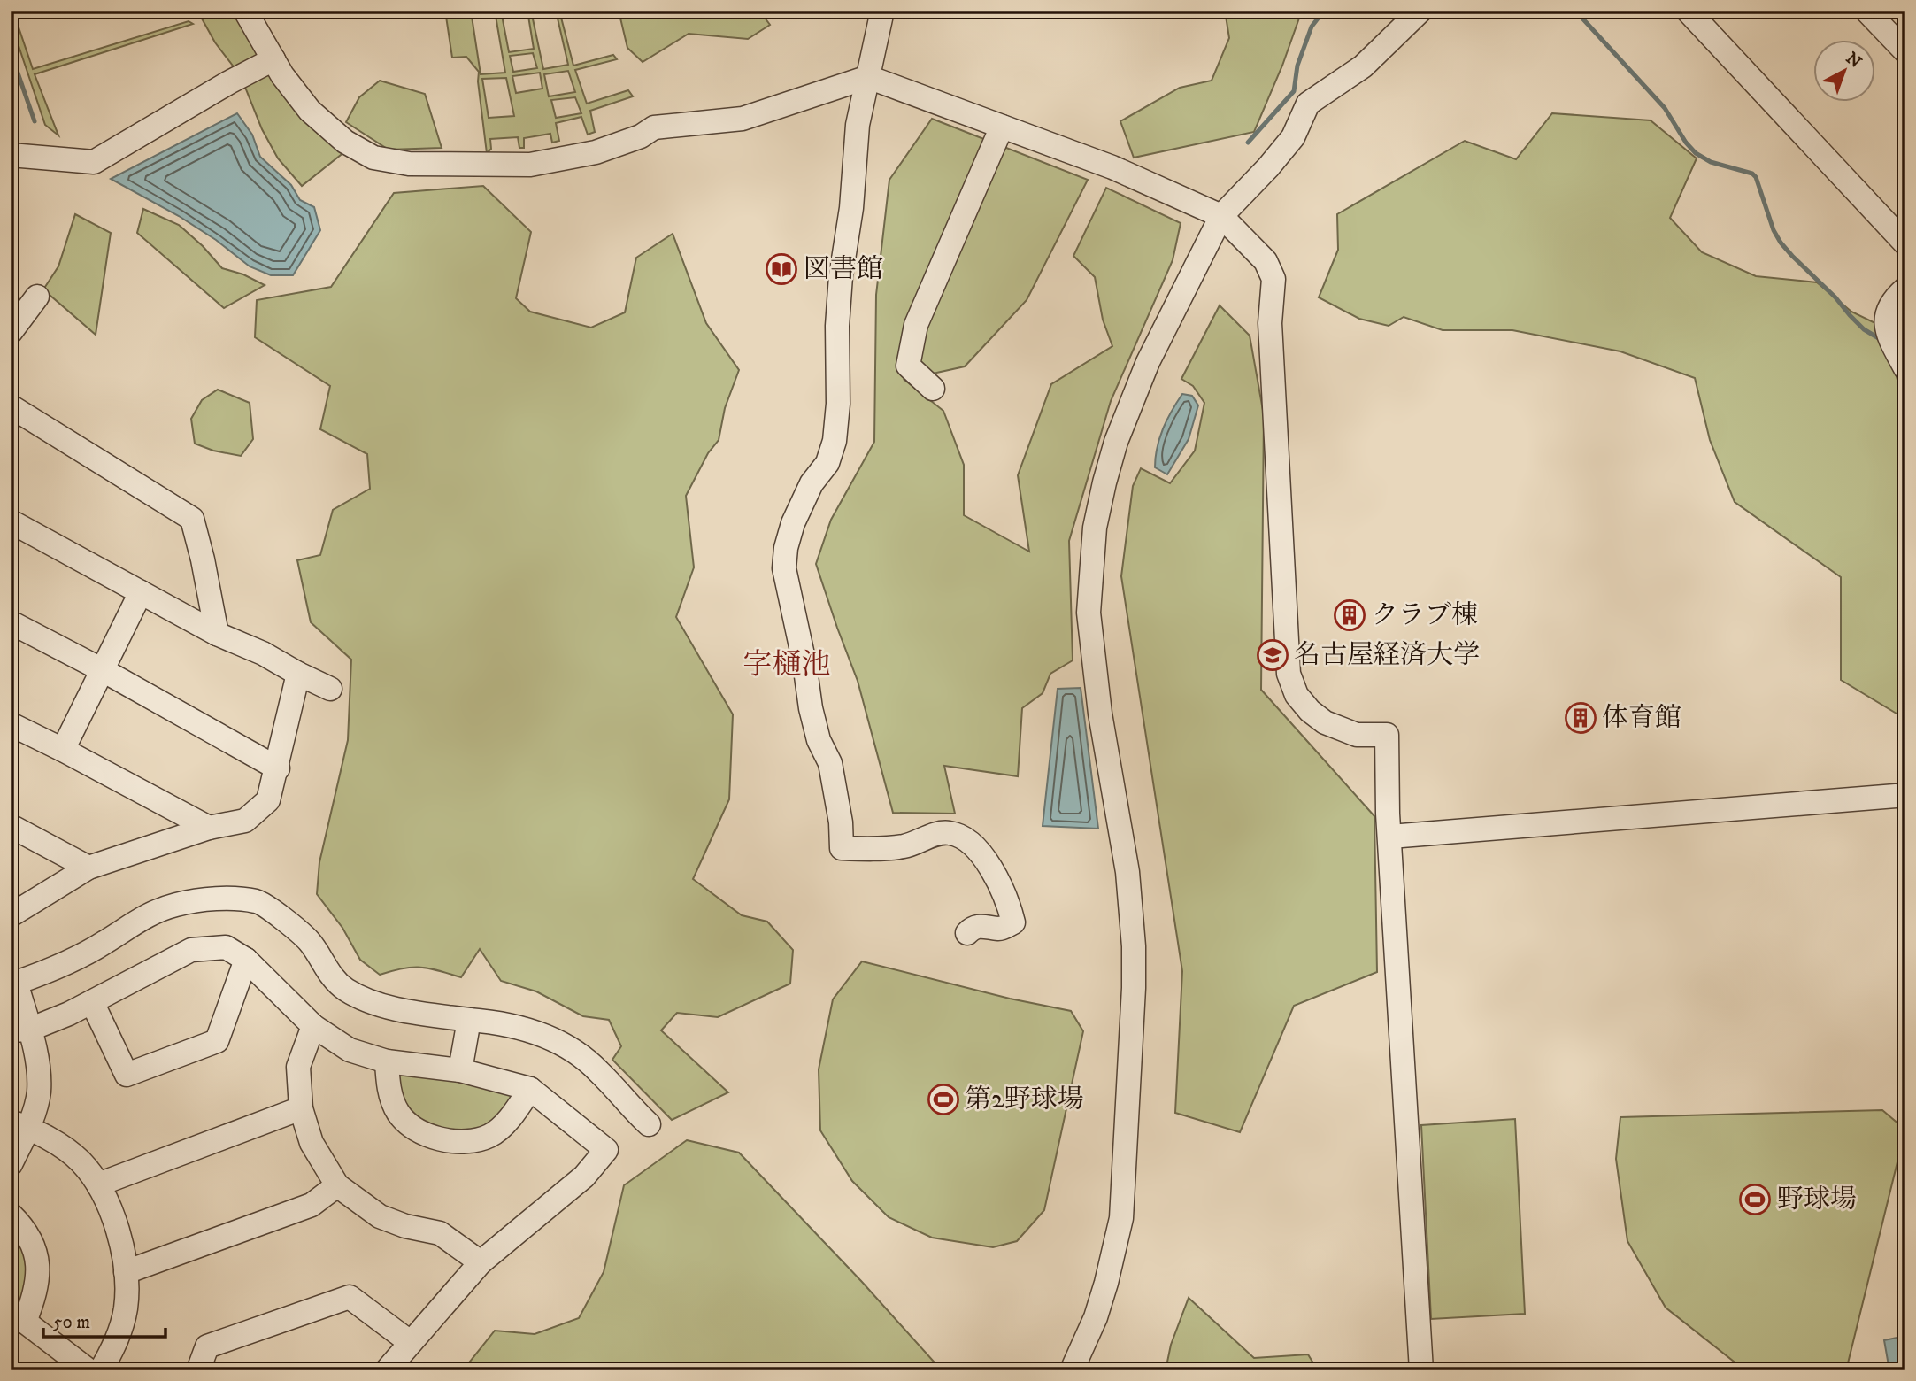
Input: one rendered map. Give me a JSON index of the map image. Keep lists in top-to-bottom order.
{
  "districts": ["字樋池"],
  "places": {
    "library": ["図書館"],
    "building": ["クラブ棟", "体育館"],
    "school or university": ["名古屋経済大学"],
    "sports": ["第2野球場", "野球場"]
  },
  "scale_bar": "50 m",
  "north": "top right"
}
